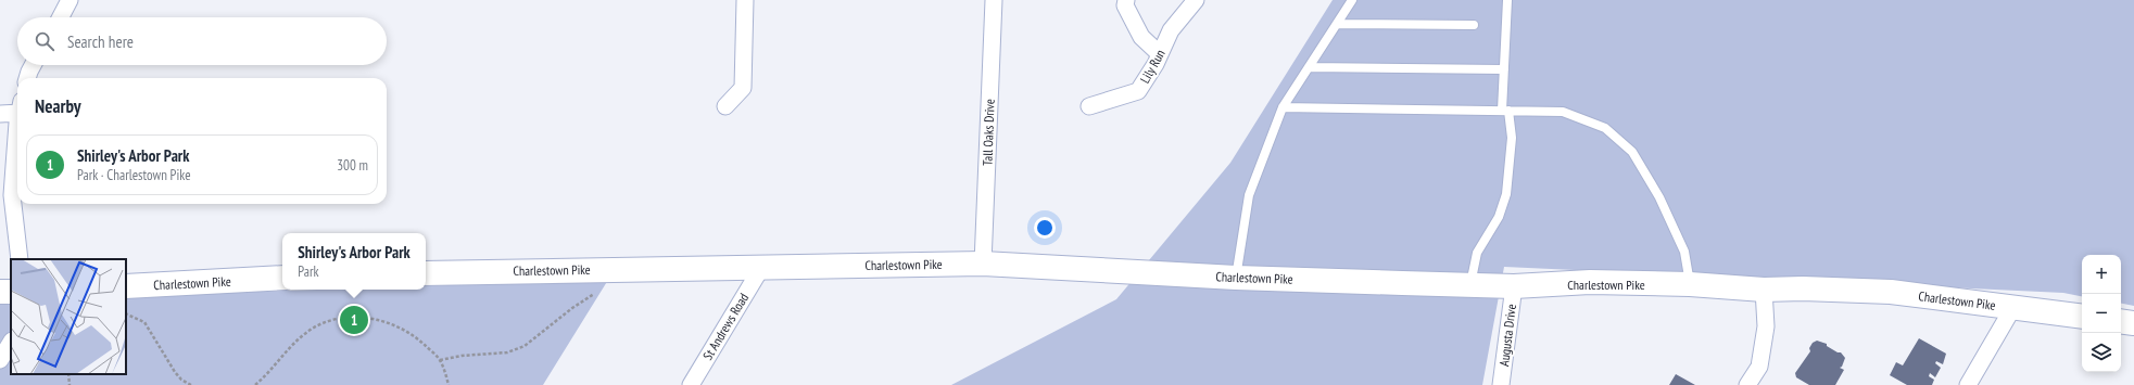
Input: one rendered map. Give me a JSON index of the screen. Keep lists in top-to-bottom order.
{
  "streets": {
    "street": [
      "Lily Run",
      "Tall Oaks Drive",
      "Charlestown Pike",
      "St Andrews Road",
      "Augusta Drive"
    ]
  },
  "crossings": [
    ["Tall Oaks Drive", "Charlestown Pike"],
    ["Charlestown Pike", "St Andrews Road"],
    ["Charlestown Pike", "Augusta Drive"]
  ],
  "page": {
    "search": "Search here",
    "heading": "Nearby",
    "list": [
      {
        "mark": "1",
        "name": "Shirley's Arbor Park",
        "note": "Park · Charlestown Pike",
        "value": "300 m"
      }
    ],
    "popup": ["Shirley's Arbor Park", "Park"],
    "map_buttons": ["+", "−"],
    "pins": "1"
  }
}
